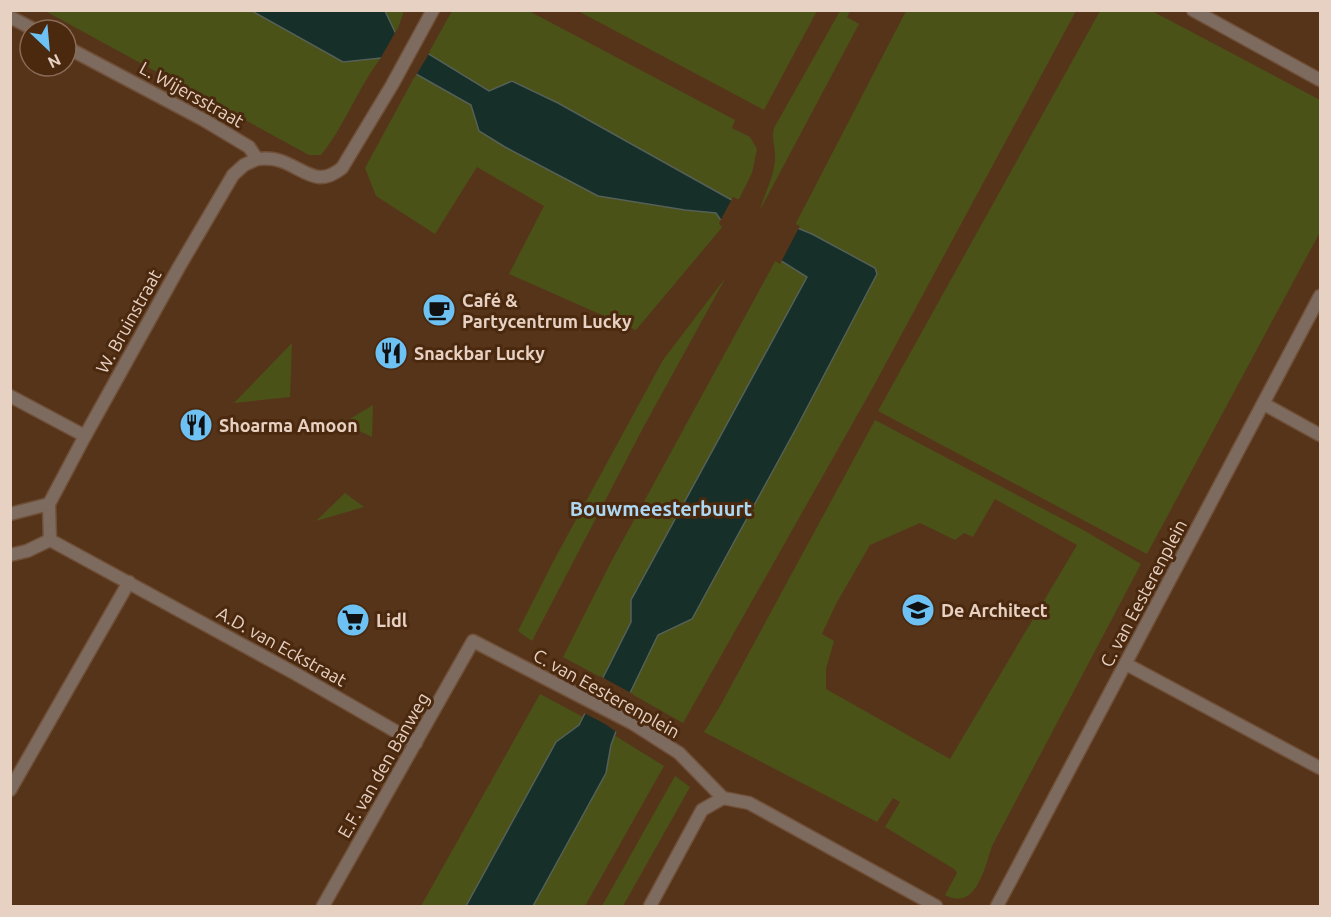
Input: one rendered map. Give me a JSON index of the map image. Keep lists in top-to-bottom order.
{
  "streets": {
    "street": [
      "L. Wijersstraat",
      "W. Bruinstraat",
      "C. van Eesterenplein",
      "A.D. van Eckstraat",
      "E.F. van den Banweg"
    ]
  },
  "crossings": [
    ["L. Wijersstraat", "W. Bruinstraat"],
    ["C. van Eesterenplein", "E.F. van den Banweg"],
    ["A.D. van Eckstraat", "E.F. van den Banweg"]
  ],
  "districts": ["Bouwmeesterbuurt"],
  "places": {
    "cafe": ["Café & Partycentrum Lucky"],
    "restaurant": ["Snackbar Lucky", "Shoarma Amoon"],
    "school or university": ["De Architect"],
    "supermarket": ["Lidl"]
  },
  "north": "bottom right"
}
